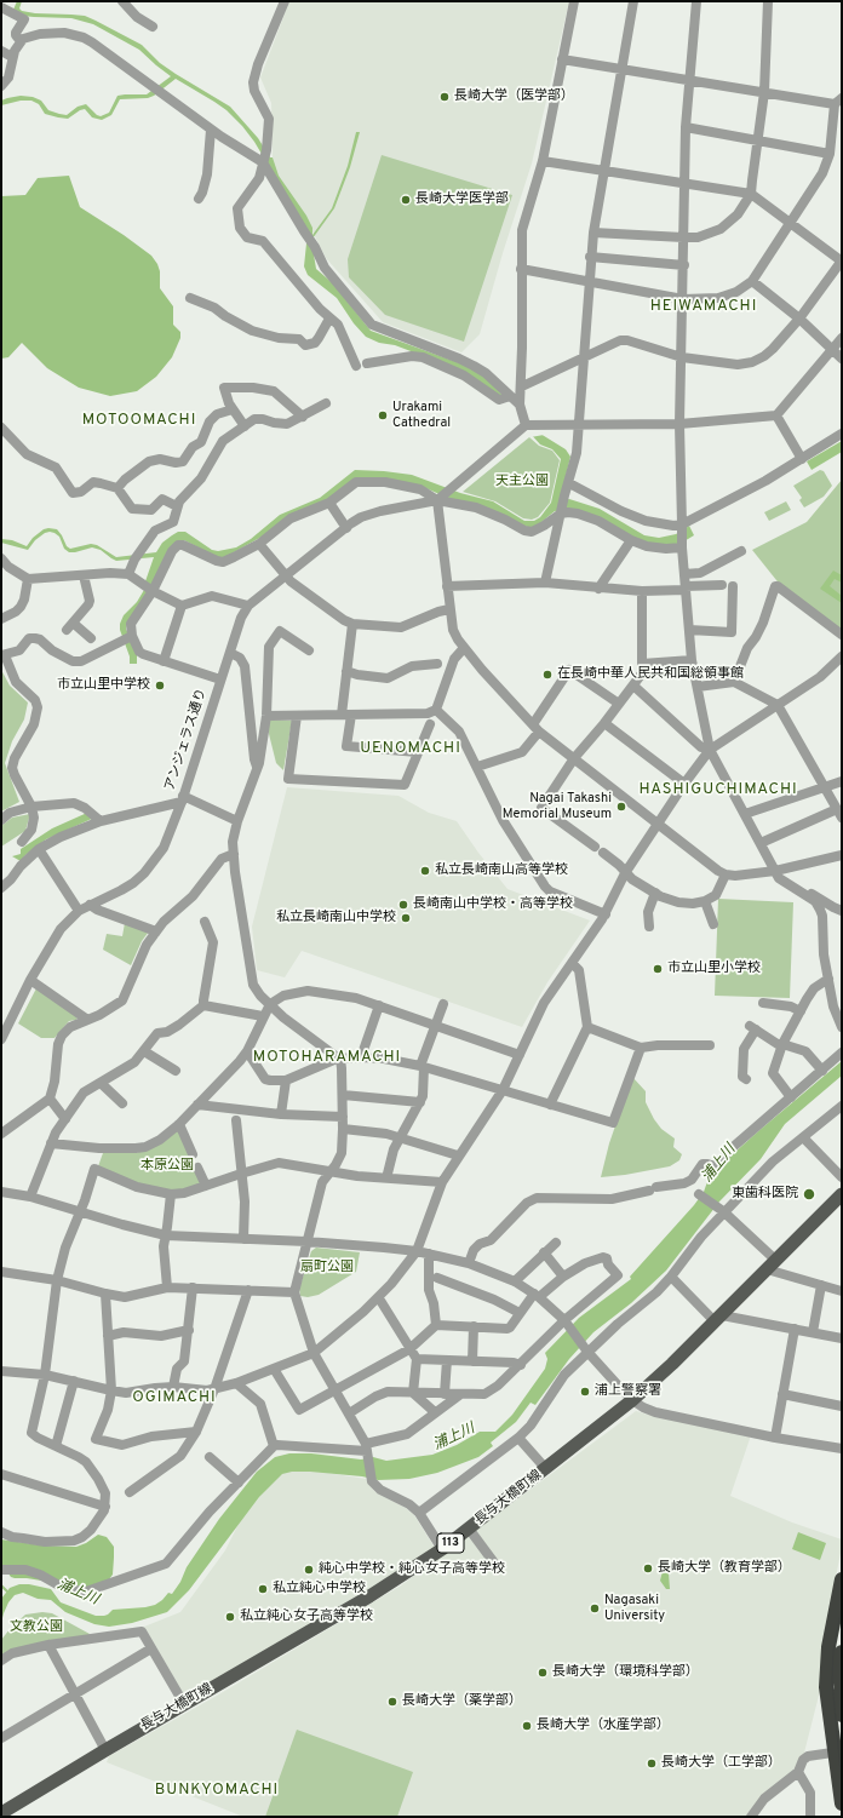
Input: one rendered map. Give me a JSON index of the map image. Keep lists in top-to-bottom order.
{
  "streets": {
    "main road": ["長与大橋町線", "113"],
    "street": ["アンジェラス通り"]
  },
  "districts": [
    "HEIWAMACHI",
    "MOTOOMACHI",
    "UENOMACHI",
    "HASHIGUCHIMACHI",
    "MOTOHARAMACHI",
    "OGIMACHI",
    "BUNKYOMACHI"
  ],
  "water": ["浦上川"],
  "parks": [
    "天主公園",
    "本原公園",
    "扇町公園",
    "文教公園"
  ],
  "places": [
    "長崎大学（医学部）",
    "長崎大学医学部",
    "Urakami Cathedral",
    "在長崎中華人民共和国総領事館",
    "市立山里中学校",
    "Nagai Takashi Memorial Museum",
    "私立長崎南山高等学校",
    "長崎南山中学校・高等学校",
    "私立長崎南山中学校",
    "市立山里小学校",
    "東歯科医院",
    "浦上警察署",
    "長崎大学（教育学部）",
    "純心中学校・純心女子高等学校",
    "私立純心中学校",
    "Nagasaki University",
    "私立純心女子高等学校",
    "長崎大学（環境科学部）",
    "長崎大学（薬学部）",
    "長崎大学（水産学部）",
    "長崎大学（工学部）"
  ]
}
